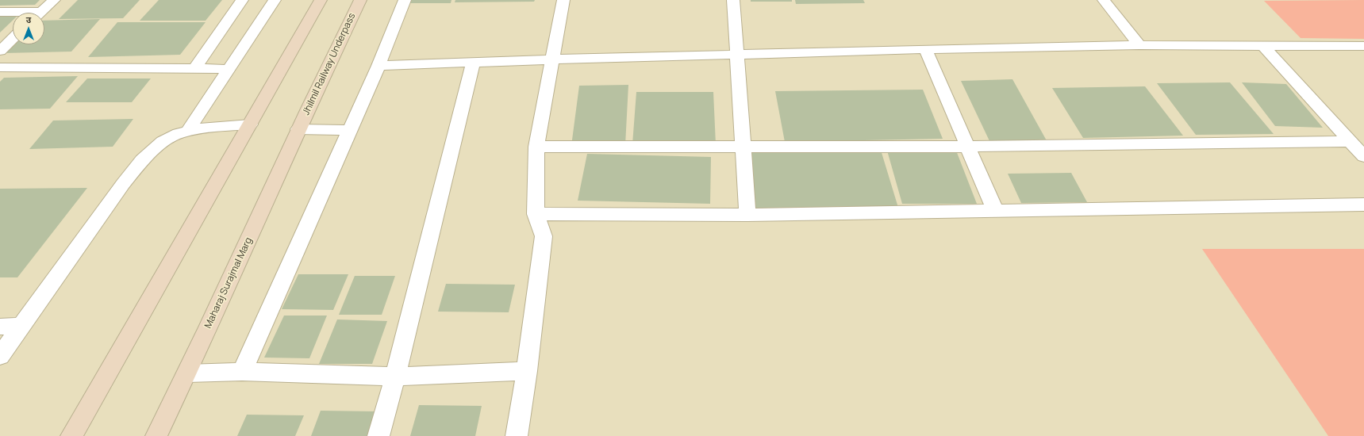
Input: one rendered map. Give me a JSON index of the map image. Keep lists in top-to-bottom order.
{
  "streets": {
    "main road": ["Jhilmil Railway Underpass", "Maharaj Surajmal Marg"]
  },
  "crossings": [
    ["Jhilmil Railway Underpass", "Maharaj Surajmal Marg"]
  ],
  "north": "top"
}
